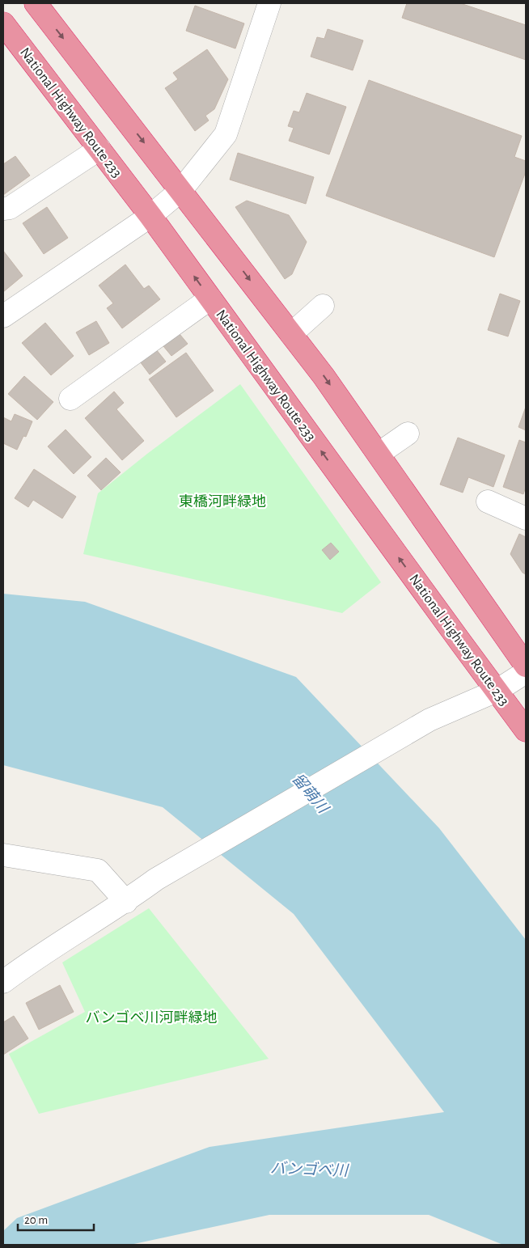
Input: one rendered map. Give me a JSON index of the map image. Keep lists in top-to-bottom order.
{
  "streets": {
    "highway": ["National Highway Route 233"]
  },
  "water": ["留萌川", "バンゴベ川"],
  "parks": ["東橋河畔緑地", "バンゴベ川河畔緑地"],
  "scale_bar": "20 m"
}
